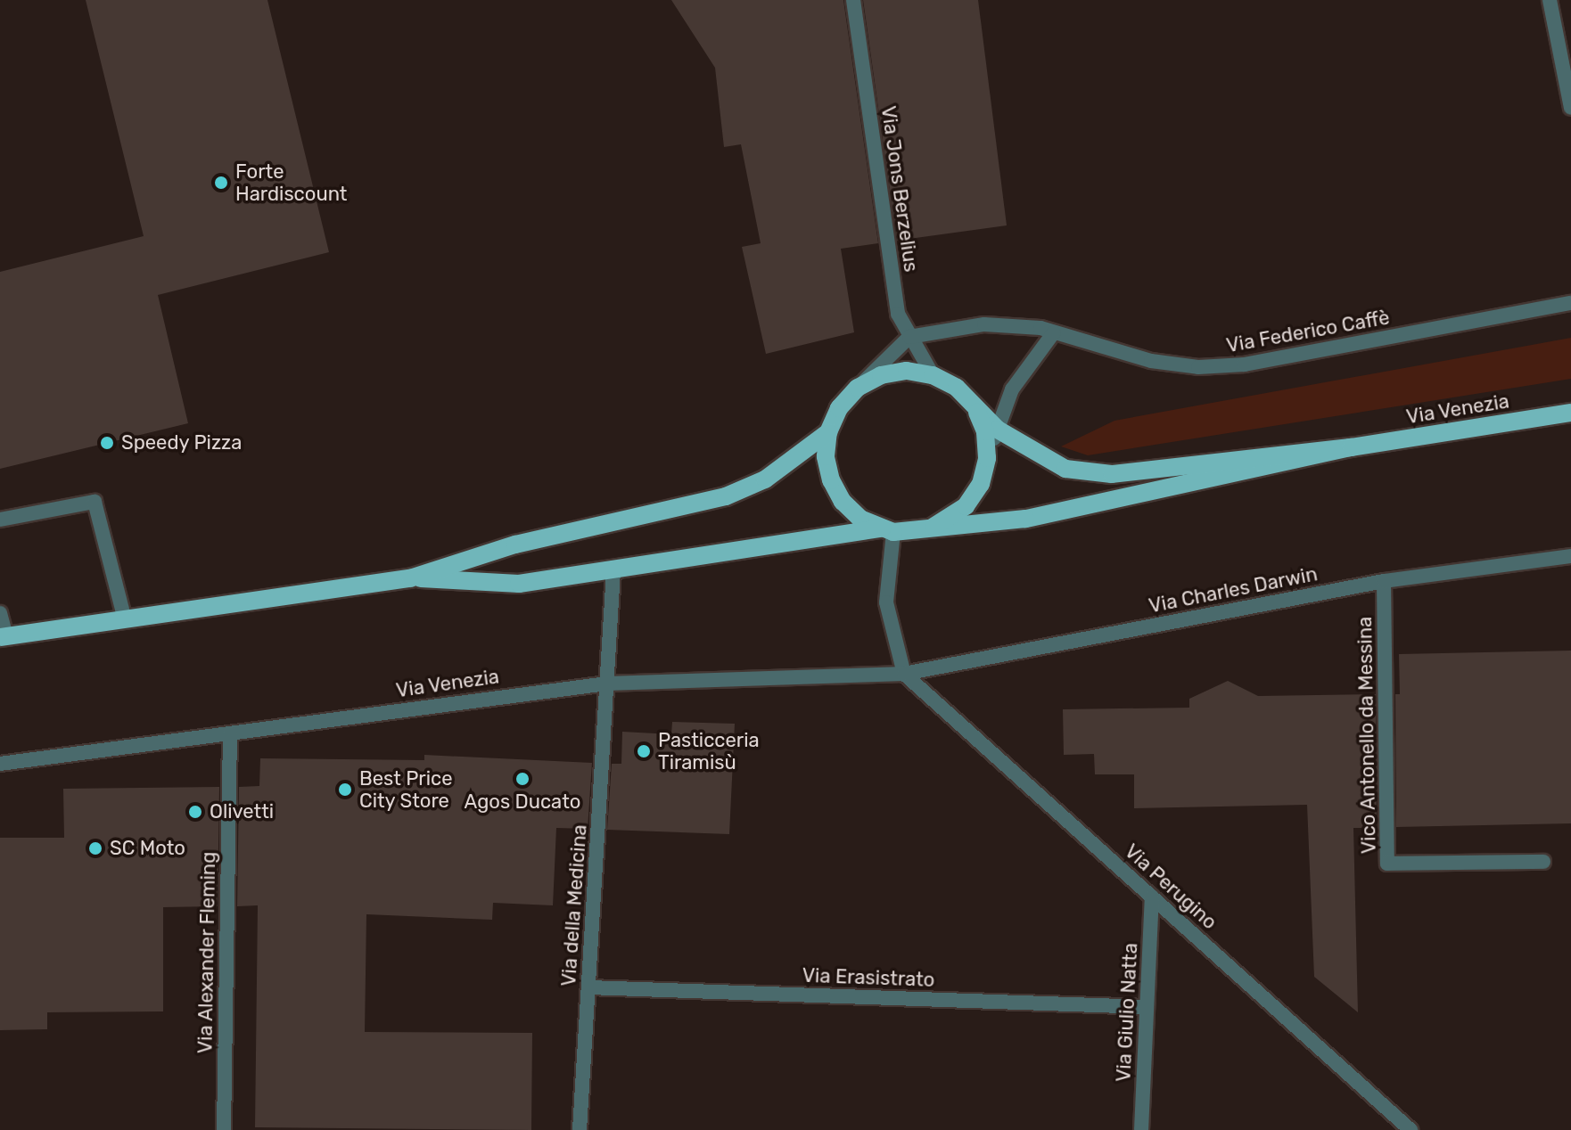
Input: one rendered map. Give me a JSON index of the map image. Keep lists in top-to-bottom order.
{
  "streets": {
    "main road": ["Via Venezia"],
    "street": [
      "Via Jons Berzelius",
      "Via Federico Caffè",
      "Via Charles Darwin",
      "Vico Antonello da Messina",
      "Via Perugino",
      "Via della Medicina",
      "Via Alexander Fleming",
      "Via Erasistrato",
      "Via Giulio Natta"
    ]
  },
  "crossings": [
    ["Via Jons Berzelius", "Via Federico Caffè"],
    ["Via Venezia", "Via Charles Darwin"],
    ["Via Venezia", "Via Perugino"],
    ["Via Venezia", "Via della Medicina"],
    ["Via Venezia", "Via Alexander Fleming"],
    ["Via Charles Darwin", "Vico Antonello da Messina"],
    ["Via Charles Darwin", "Via Perugino"],
    ["Via Perugino", "Via Giulio Natta"],
    ["Via della Medicina", "Via Erasistrato"],
    ["Via Erasistrato", "Via Giulio Natta"]
  ],
  "places": [
    "Forte Hardiscount",
    "Speedy Pizza",
    "Pasticceria Tiramisù",
    "Agos Ducato",
    "Best Price City Store",
    "Olivetti",
    "SC Moto"
  ]
}
